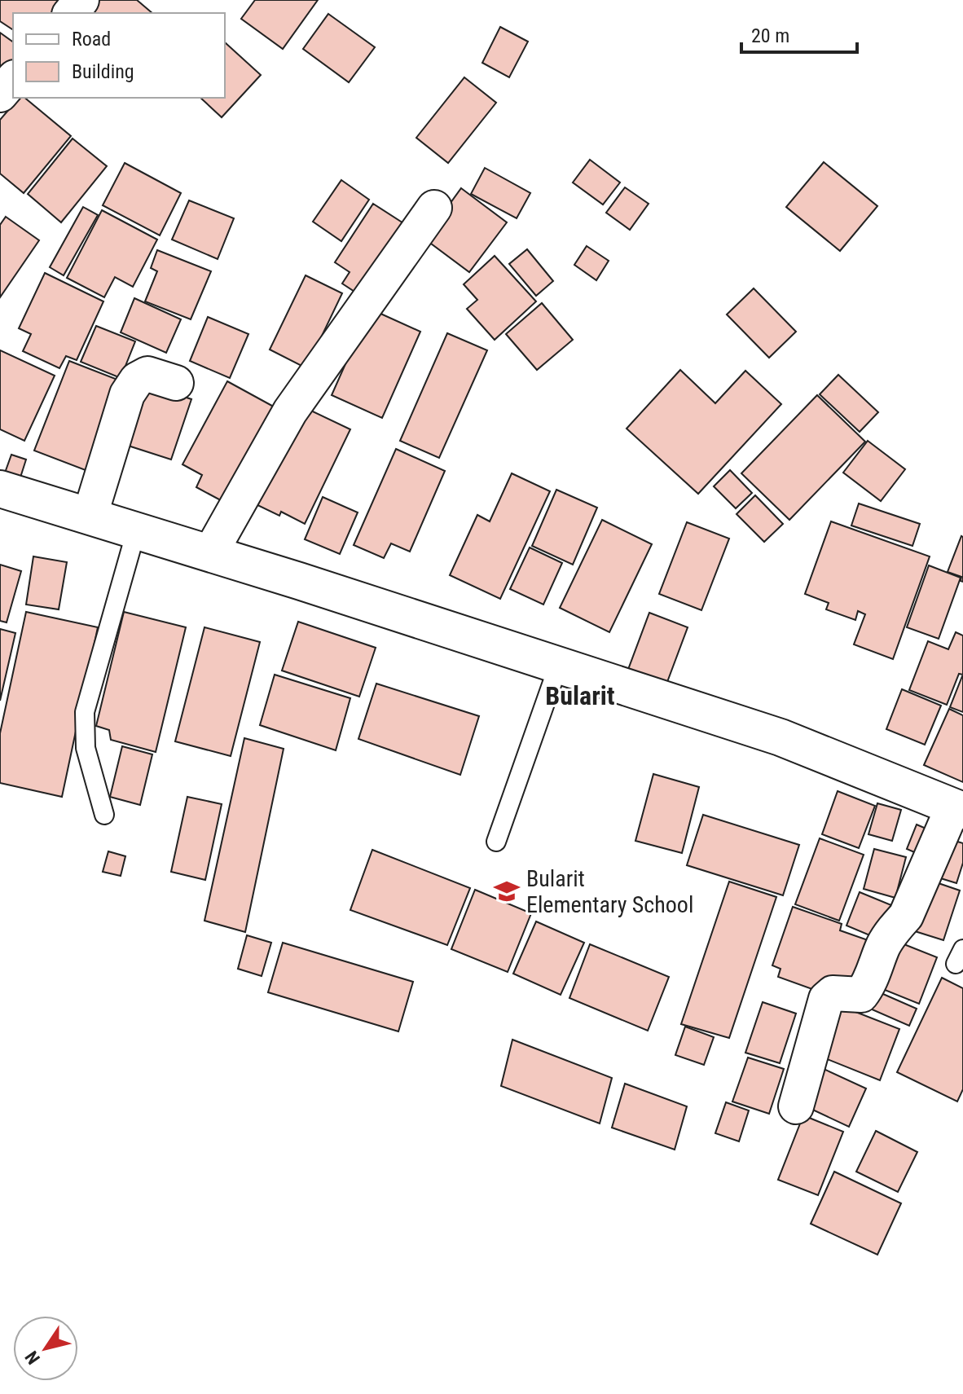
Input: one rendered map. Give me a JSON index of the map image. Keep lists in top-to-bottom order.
{
  "districts": ["Bularit"],
  "places": {
    "school or university": ["Bularit Elementary School"]
  },
  "legend": ["Road", "Building"],
  "scale_bar": "20 m",
  "north": "bottom left"
}
